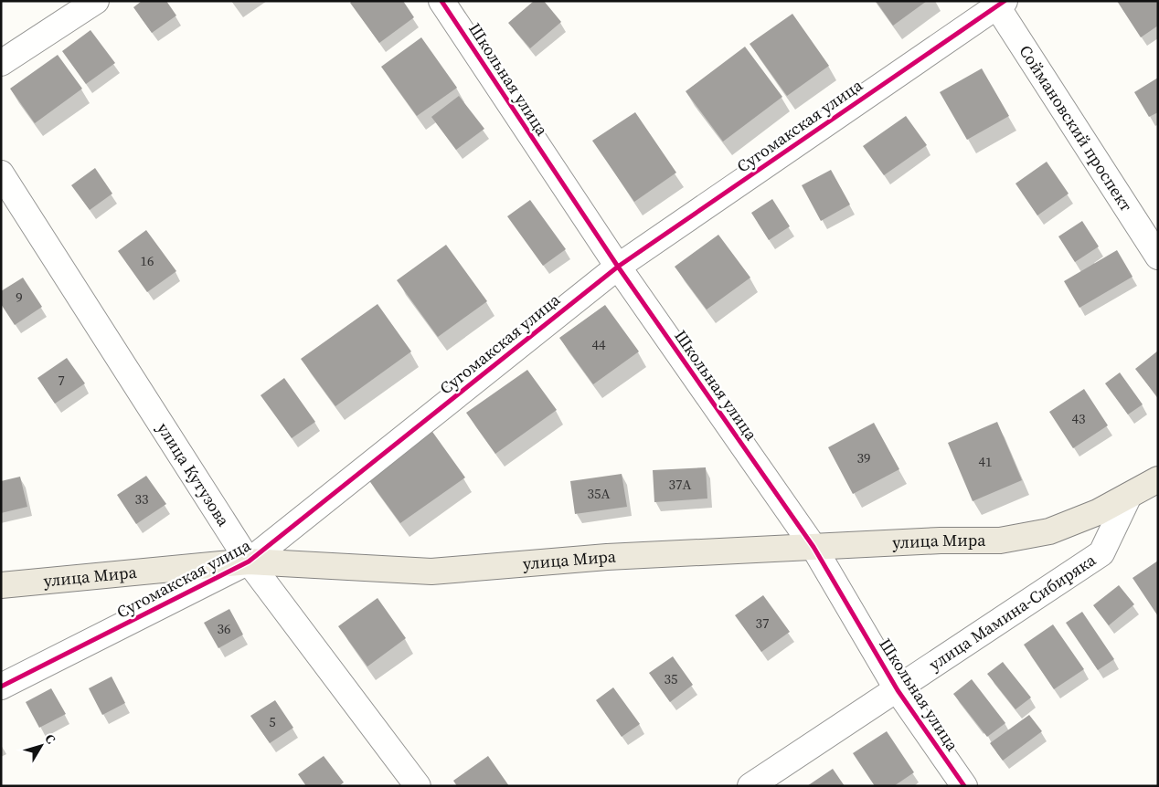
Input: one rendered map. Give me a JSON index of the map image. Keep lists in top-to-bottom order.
{
  "streets": {
    "main road": ["улица Мира"],
    "street": [
      "Школьная улица",
      "Сугомакская улица",
      "Соймановский проспект",
      "улица Кутузова",
      "улица Мамина-Сибиряка"
    ]
  },
  "crossings": [
    ["Школьная улица", "Сугомакская улица"],
    ["Школьная улица", "улица Мира"],
    ["Школьная улица", "улица Мамина-Сибиряка"],
    ["Сугомакская улица", "Соймановский проспект"],
    ["Сугомакская улица", "улица Кутузова"],
    ["Сугомакская улица", "улица Мира"],
    ["улица Кутузова", "улица Мира"],
    ["улица Мира", "улица Мамина-Сибиряка"]
  ],
  "house_numbers": [
    "16",
    "9",
    "44",
    "7",
    "43",
    "39",
    "41",
    "37А",
    "35А",
    "33",
    "37",
    "36",
    "35",
    "5"
  ],
  "north": "top right"
}
